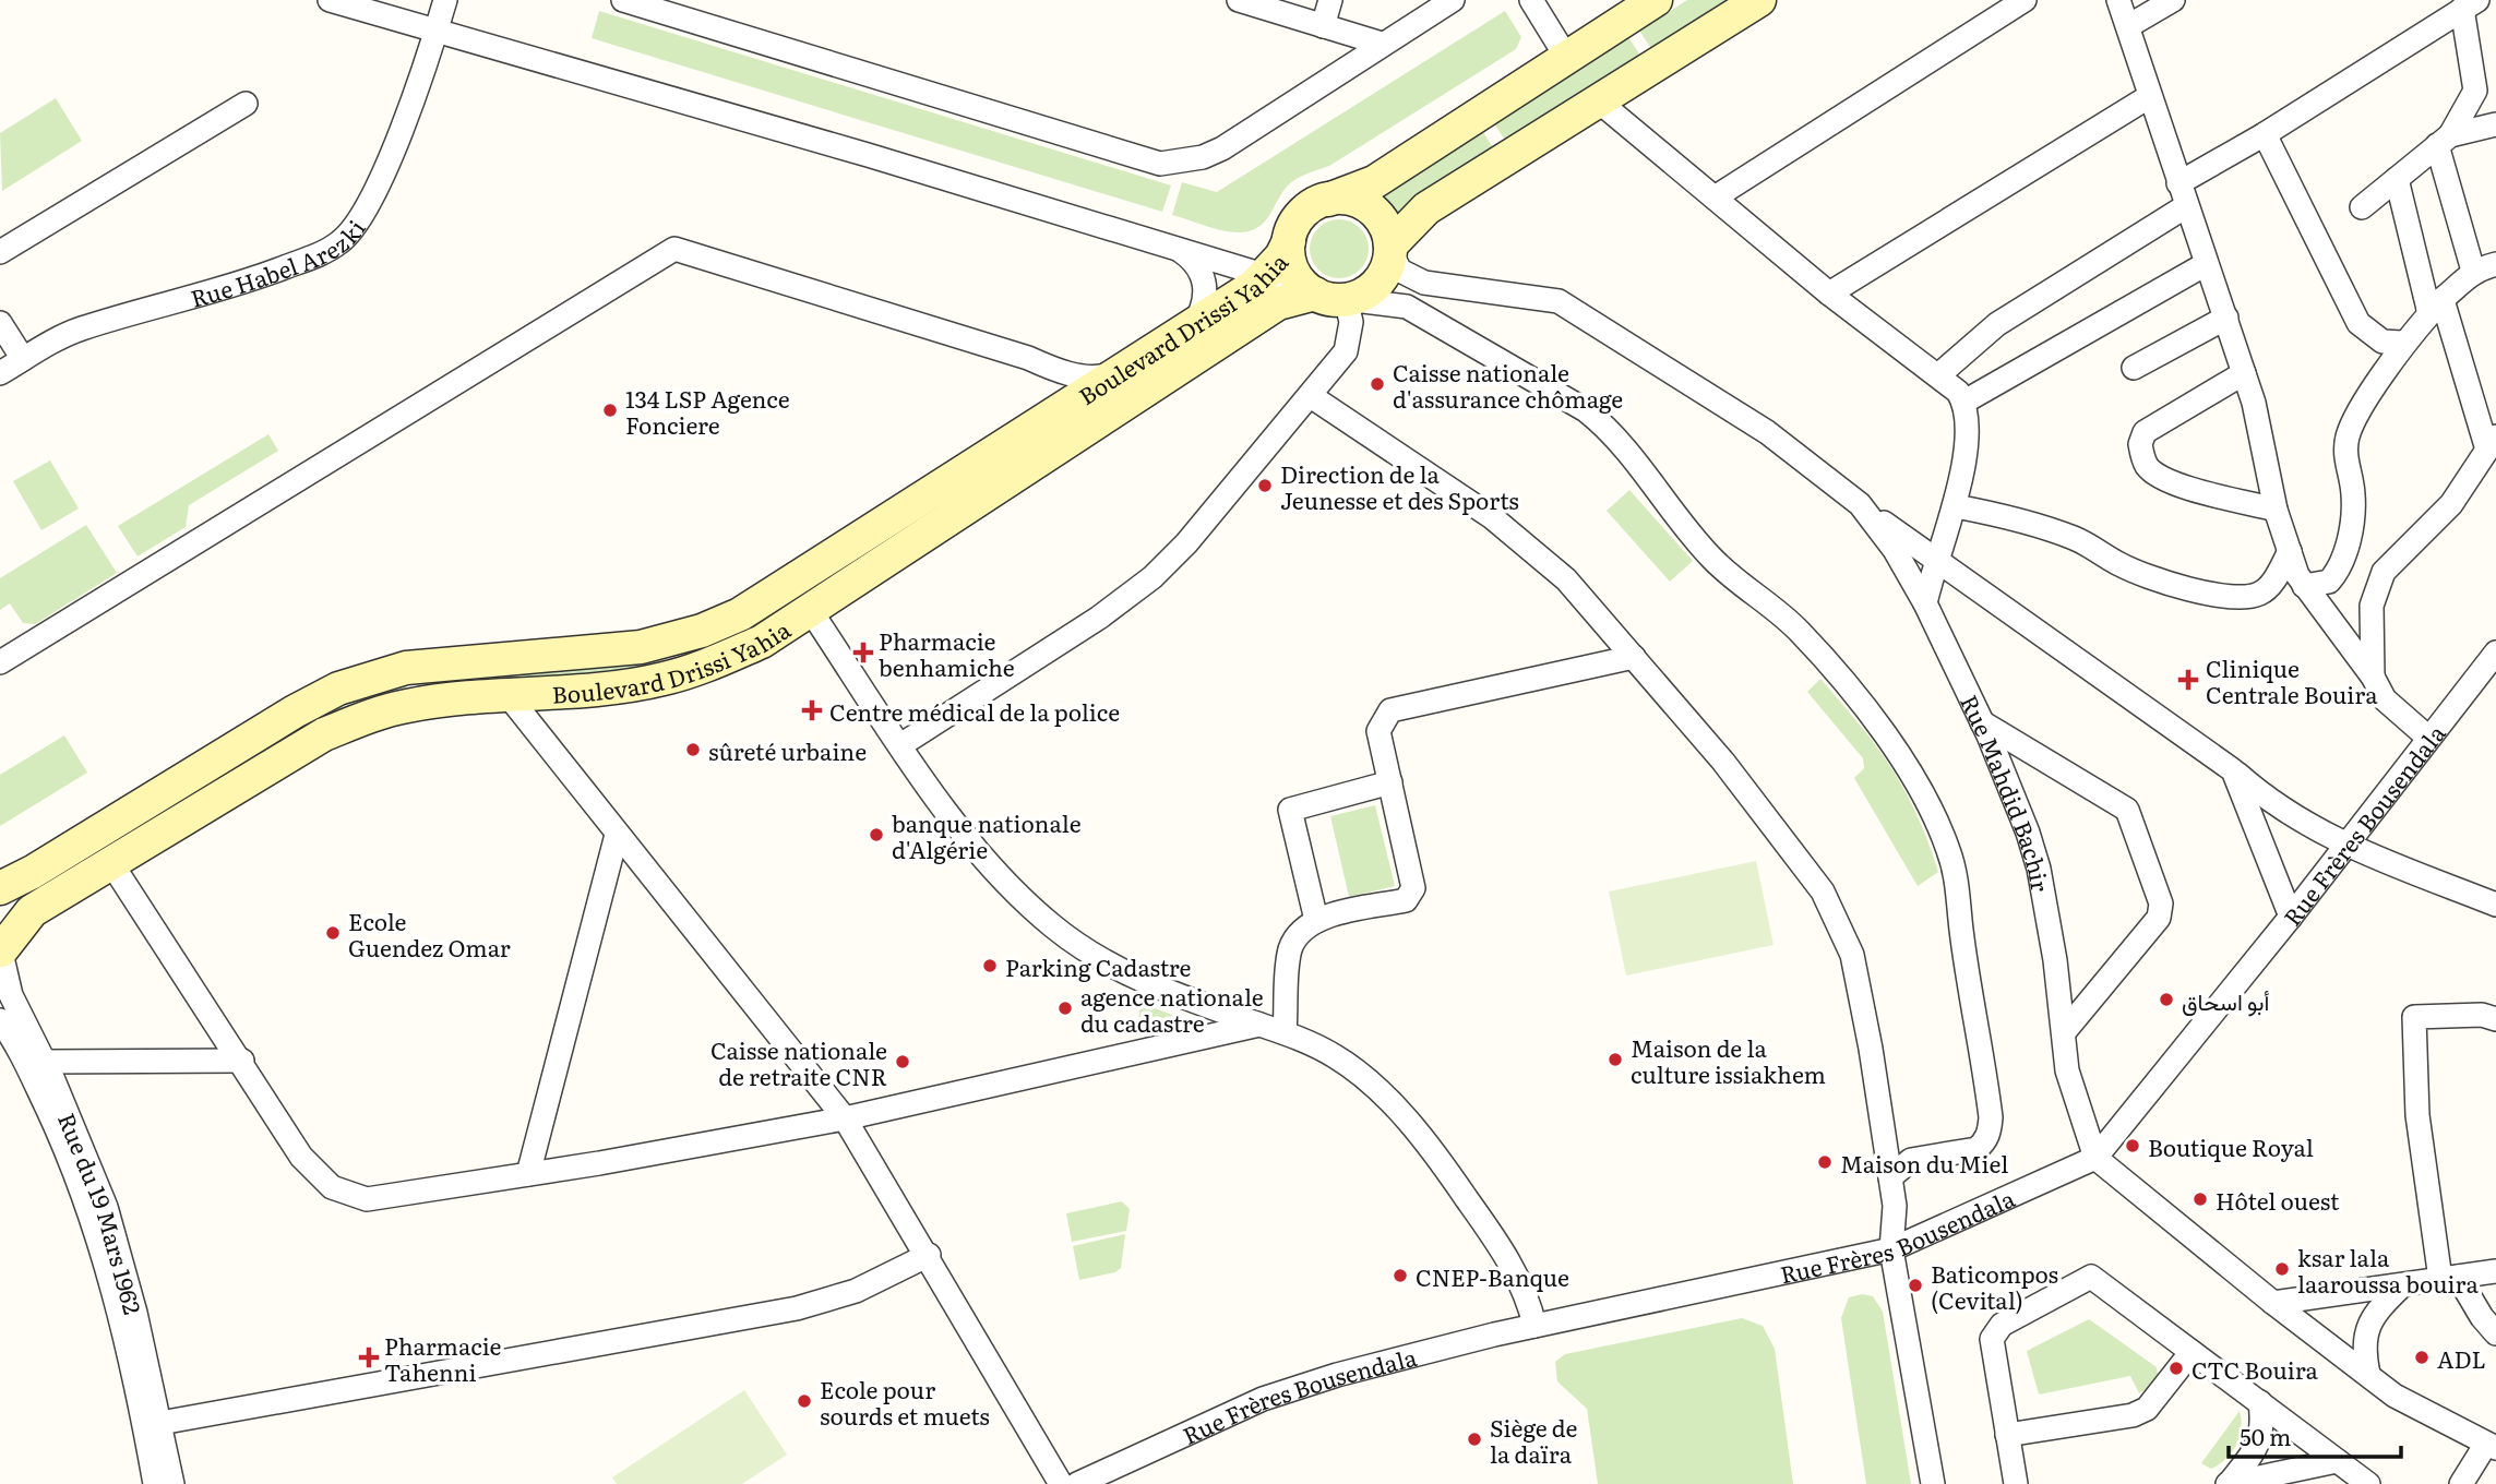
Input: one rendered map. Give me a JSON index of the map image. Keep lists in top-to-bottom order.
{
  "streets": {
    "main road": ["Boulevard Drissi Yahia"],
    "street": [
      "Rue Habel Arezki",
      "Rue Mahdid Bachir",
      "Rue Frères Bousendala",
      "Rue du 19 Mars 1962"
    ]
  },
  "crossings": [
    ["Boulevard Drissi Yahia", "Rue Mahdid Bachir"],
    ["Boulevard Drissi Yahia", "Rue du 19 Mars 1962"],
    ["Rue Mahdid Bachir", "Rue Frères Bousendala"]
  ],
  "places": {
    "other": [
      "Caisse nationale d'assurance chômage",
      "134 LSP Agence Fonciere",
      "Direction de la Jeunesse et des Sports",
      "sûreté urbaine",
      "banque nationale d'Algérie",
      "Ecole Guendez Omar",
      "Parking Cadastre",
      "أبو اسحاق",
      "agence nationale du cadastre",
      "Maison de la culture issiakhem",
      "Caisse nationale de retraite CNR",
      "Boutique Royal",
      "Maison du Miel",
      "Hôtel ouest",
      "ksar lala laaroussa bouira",
      "CNEP-Banque",
      "Baticompos (Cevital)",
      "ADL",
      "CTC Bouira",
      "Ecole pour sourds et muets",
      "Siège de la daïra"
    ],
    "health": [
      "Pharmacie benhamiche",
      "Clinique Centrale Bouira",
      "Centre médical de la police",
      "Pharmacie Tahenni"
    ]
  },
  "scale_bar": "50 m"
}
